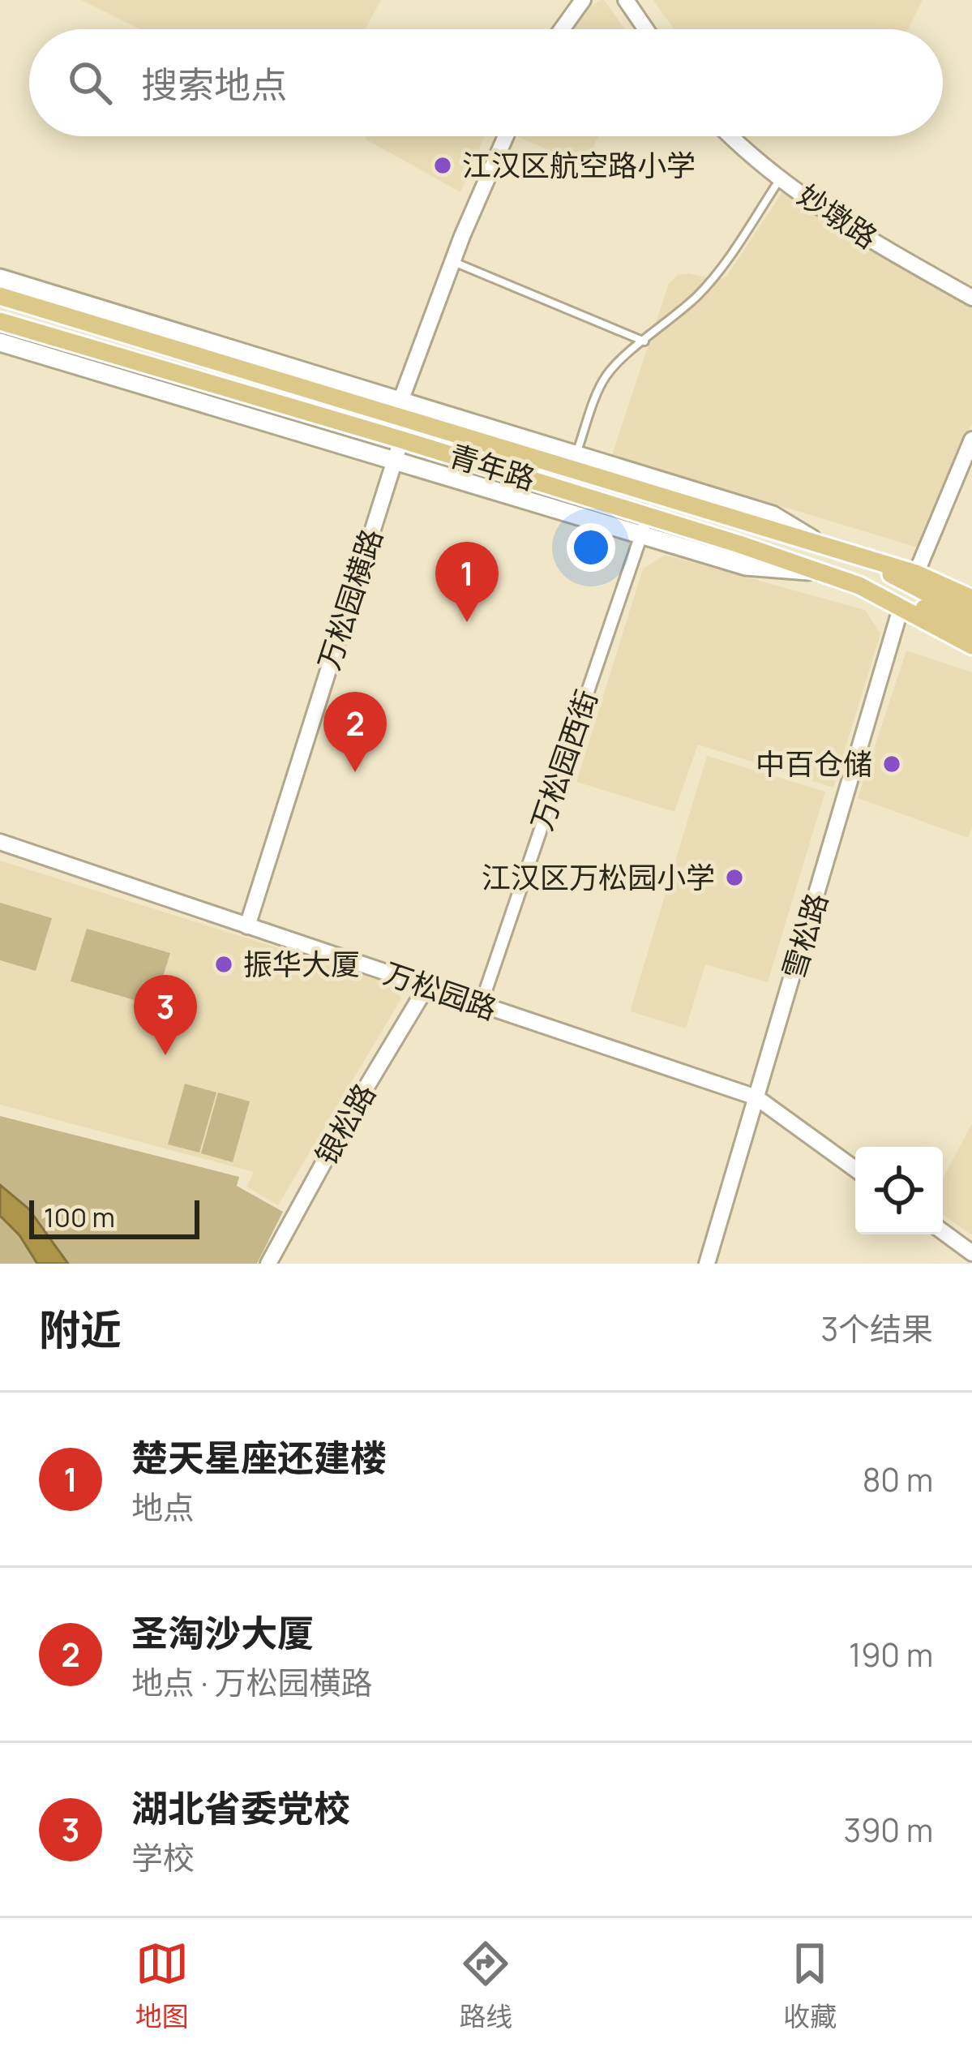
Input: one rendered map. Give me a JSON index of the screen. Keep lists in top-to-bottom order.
{
  "streets": {
    "main road": ["青年路"],
    "street": [
      "妙墩路",
      "万松园横路",
      "万松园西街",
      "雪松路",
      "万松园路",
      "银松路"
    ]
  },
  "crossings": [
    ["青年路", "万松园横路"],
    ["青年路", "万松园西街"],
    ["青年路", "雪松路"],
    ["万松园横路", "万松园路"],
    ["万松园西街", "万松园路"],
    ["雪松路", "万松园路"],
    ["万松园路", "银松路"]
  ],
  "places": [
    "江汉区航空路小学",
    "中百仓储",
    "江汉区万松园小学",
    "振华大厦"
  ],
  "scale_bar": "100 m",
  "page": {
    "search": "搜索地点",
    "pins": ["1", "2", "3"],
    "scale": "100 m",
    "heading": ["附近", "3个结果"],
    "list": [
      {
        "mark": "1",
        "name": "楚天星座还建楼",
        "note": "地点",
        "value": "80 m"
      },
      {
        "mark": "2",
        "name": "圣淘沙大厦",
        "note": "地点 · 万松园横路",
        "value": "190 m"
      },
      {
        "mark": "3",
        "name": "湖北省委党校",
        "note": "学校",
        "value": "390 m"
      }
    ],
    "nav": ["地图", "路线", "收藏"]
  }
}
